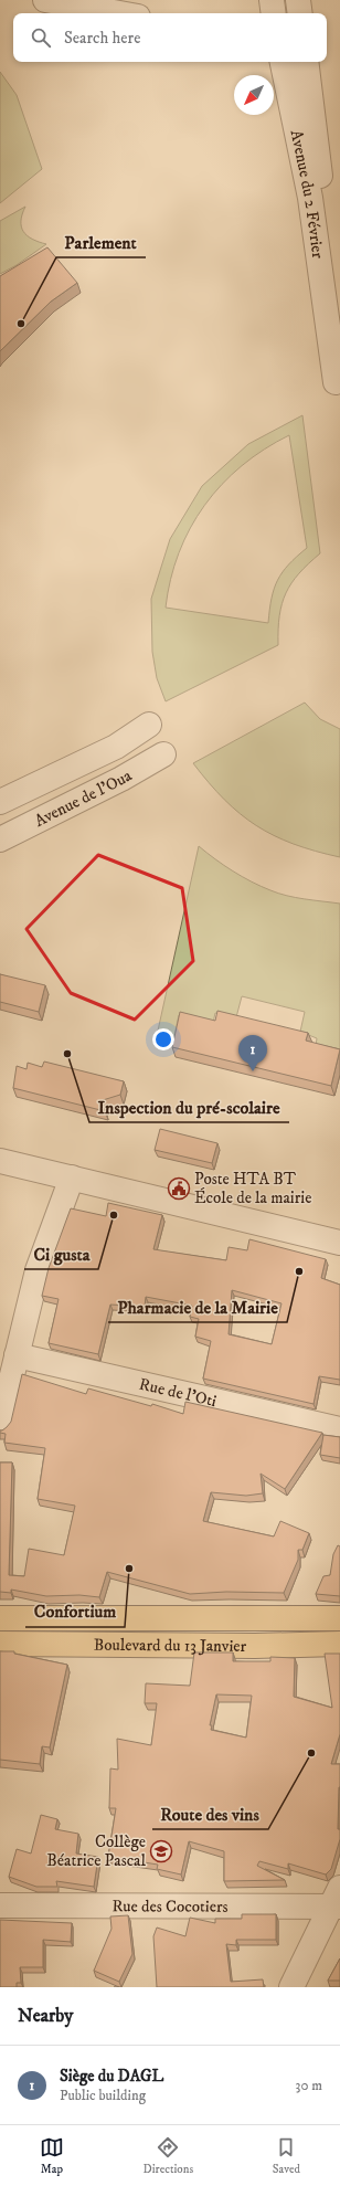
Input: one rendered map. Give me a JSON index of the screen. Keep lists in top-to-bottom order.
{
  "streets": {
    "highway": ["Boulevard du 13 Janvier"],
    "street": [
      "Avenue du 2 Février",
      "Avenue de l'Oua",
      "Rue de l'Oti",
      "Rue des Cocotiers"
    ]
  },
  "places": {
    "other": [
      "Parlement",
      "Inspection du pré-scolaire",
      "Ci gusta",
      "Pharmacie de la Mairie",
      "Confortium",
      "Route des vins"
    ],
    "public building": ["Poste HTA BT École de la mairie"],
    "school or university": ["Collège Béatrice Pascal"]
  },
  "north": "bottom left",
  "page": {
    "search": "Search here",
    "pins": "1",
    "heading": "Nearby",
    "list": [
      {
        "mark": "1",
        "name": "Siège du DAGL",
        "note": "Public building",
        "value": "30 m"
      }
    ],
    "nav": ["Map", "Directions", "Saved"]
  }
}
